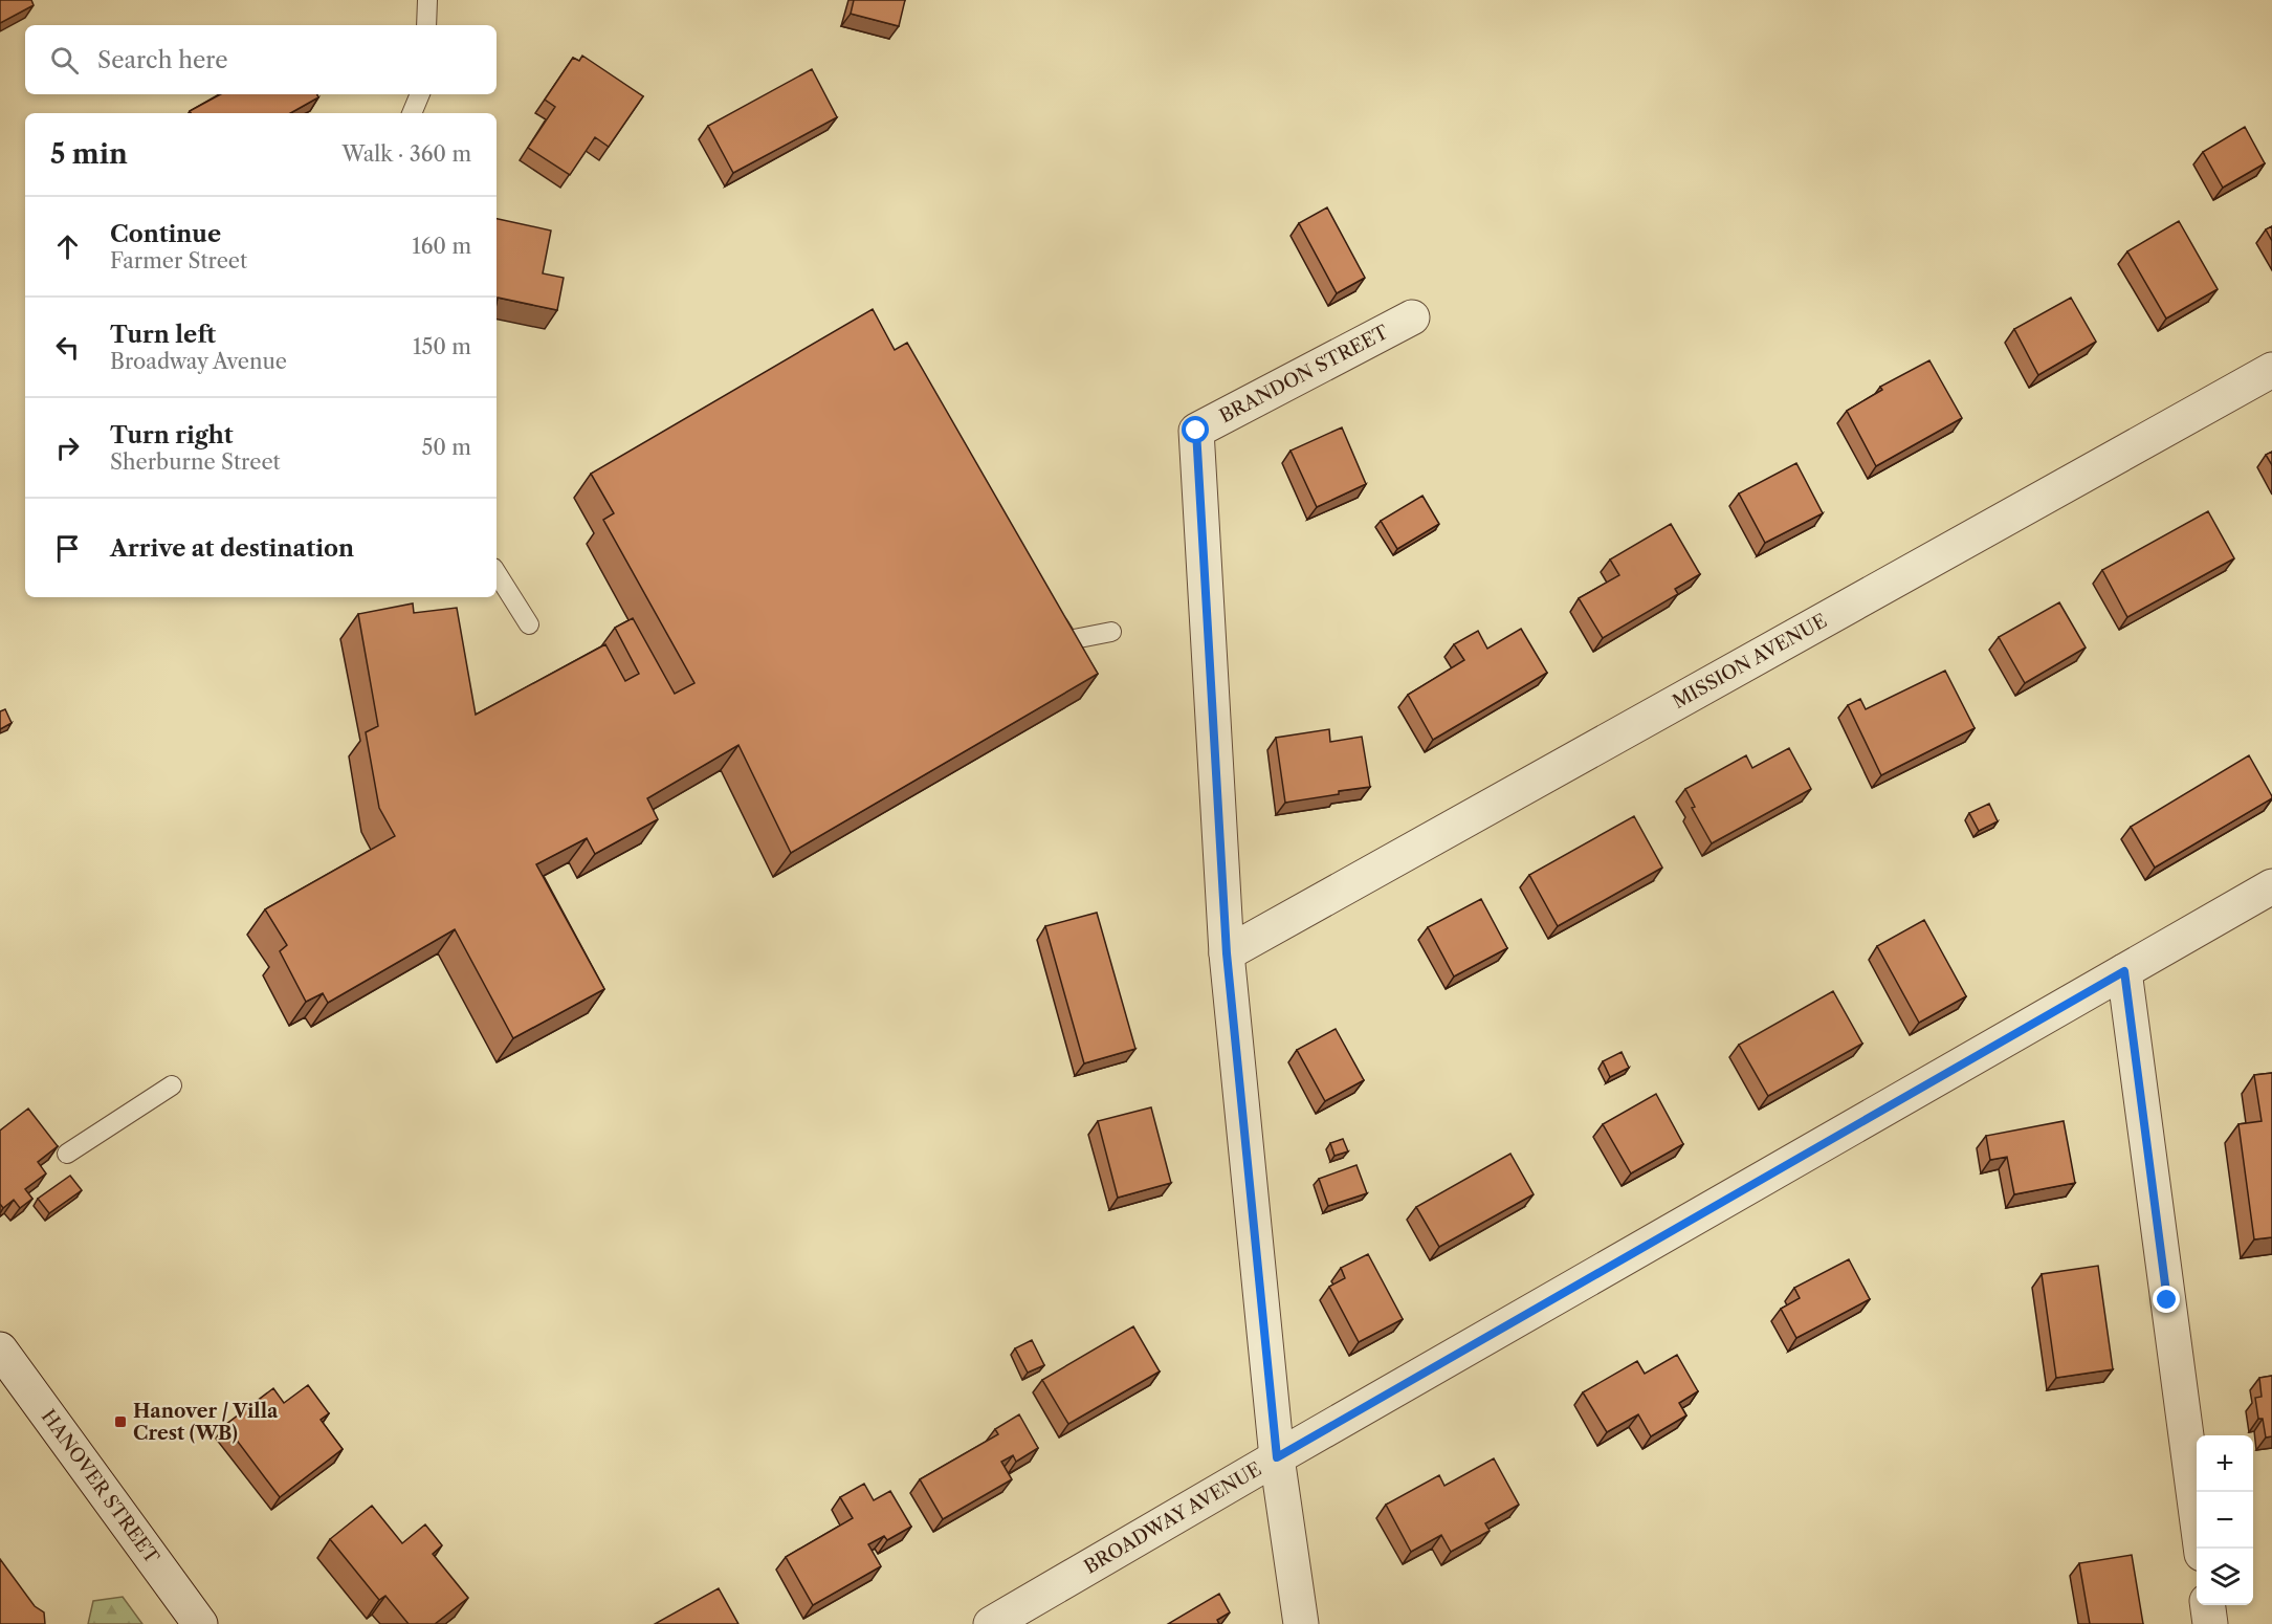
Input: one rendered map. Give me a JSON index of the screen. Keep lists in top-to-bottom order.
{
  "streets": {
    "street": [
      "BRANDON STREET",
      "MISSION AVENUE",
      "HANOVER STREET",
      "BROADWAY AVENUE"
    ]
  },
  "crossings": [
    ["BRANDON STREET", "MISSION AVENUE"]
  ],
  "places": {
    "transit": ["Hanover / Villa Crest (WB)"]
  },
  "page": {
    "search": "Search here",
    "heading": ["5 min", "Walk · 360 m"],
    "list": [
      ["Continue", "Farmer Street", "160 m"],
      ["Turn left", "Broadway Avenue", "150 m"],
      ["Turn right", "Sherburne Street", "50 m"],
      "Arrive at destination"
    ],
    "map_buttons": ["+", "−"]
  }
}
